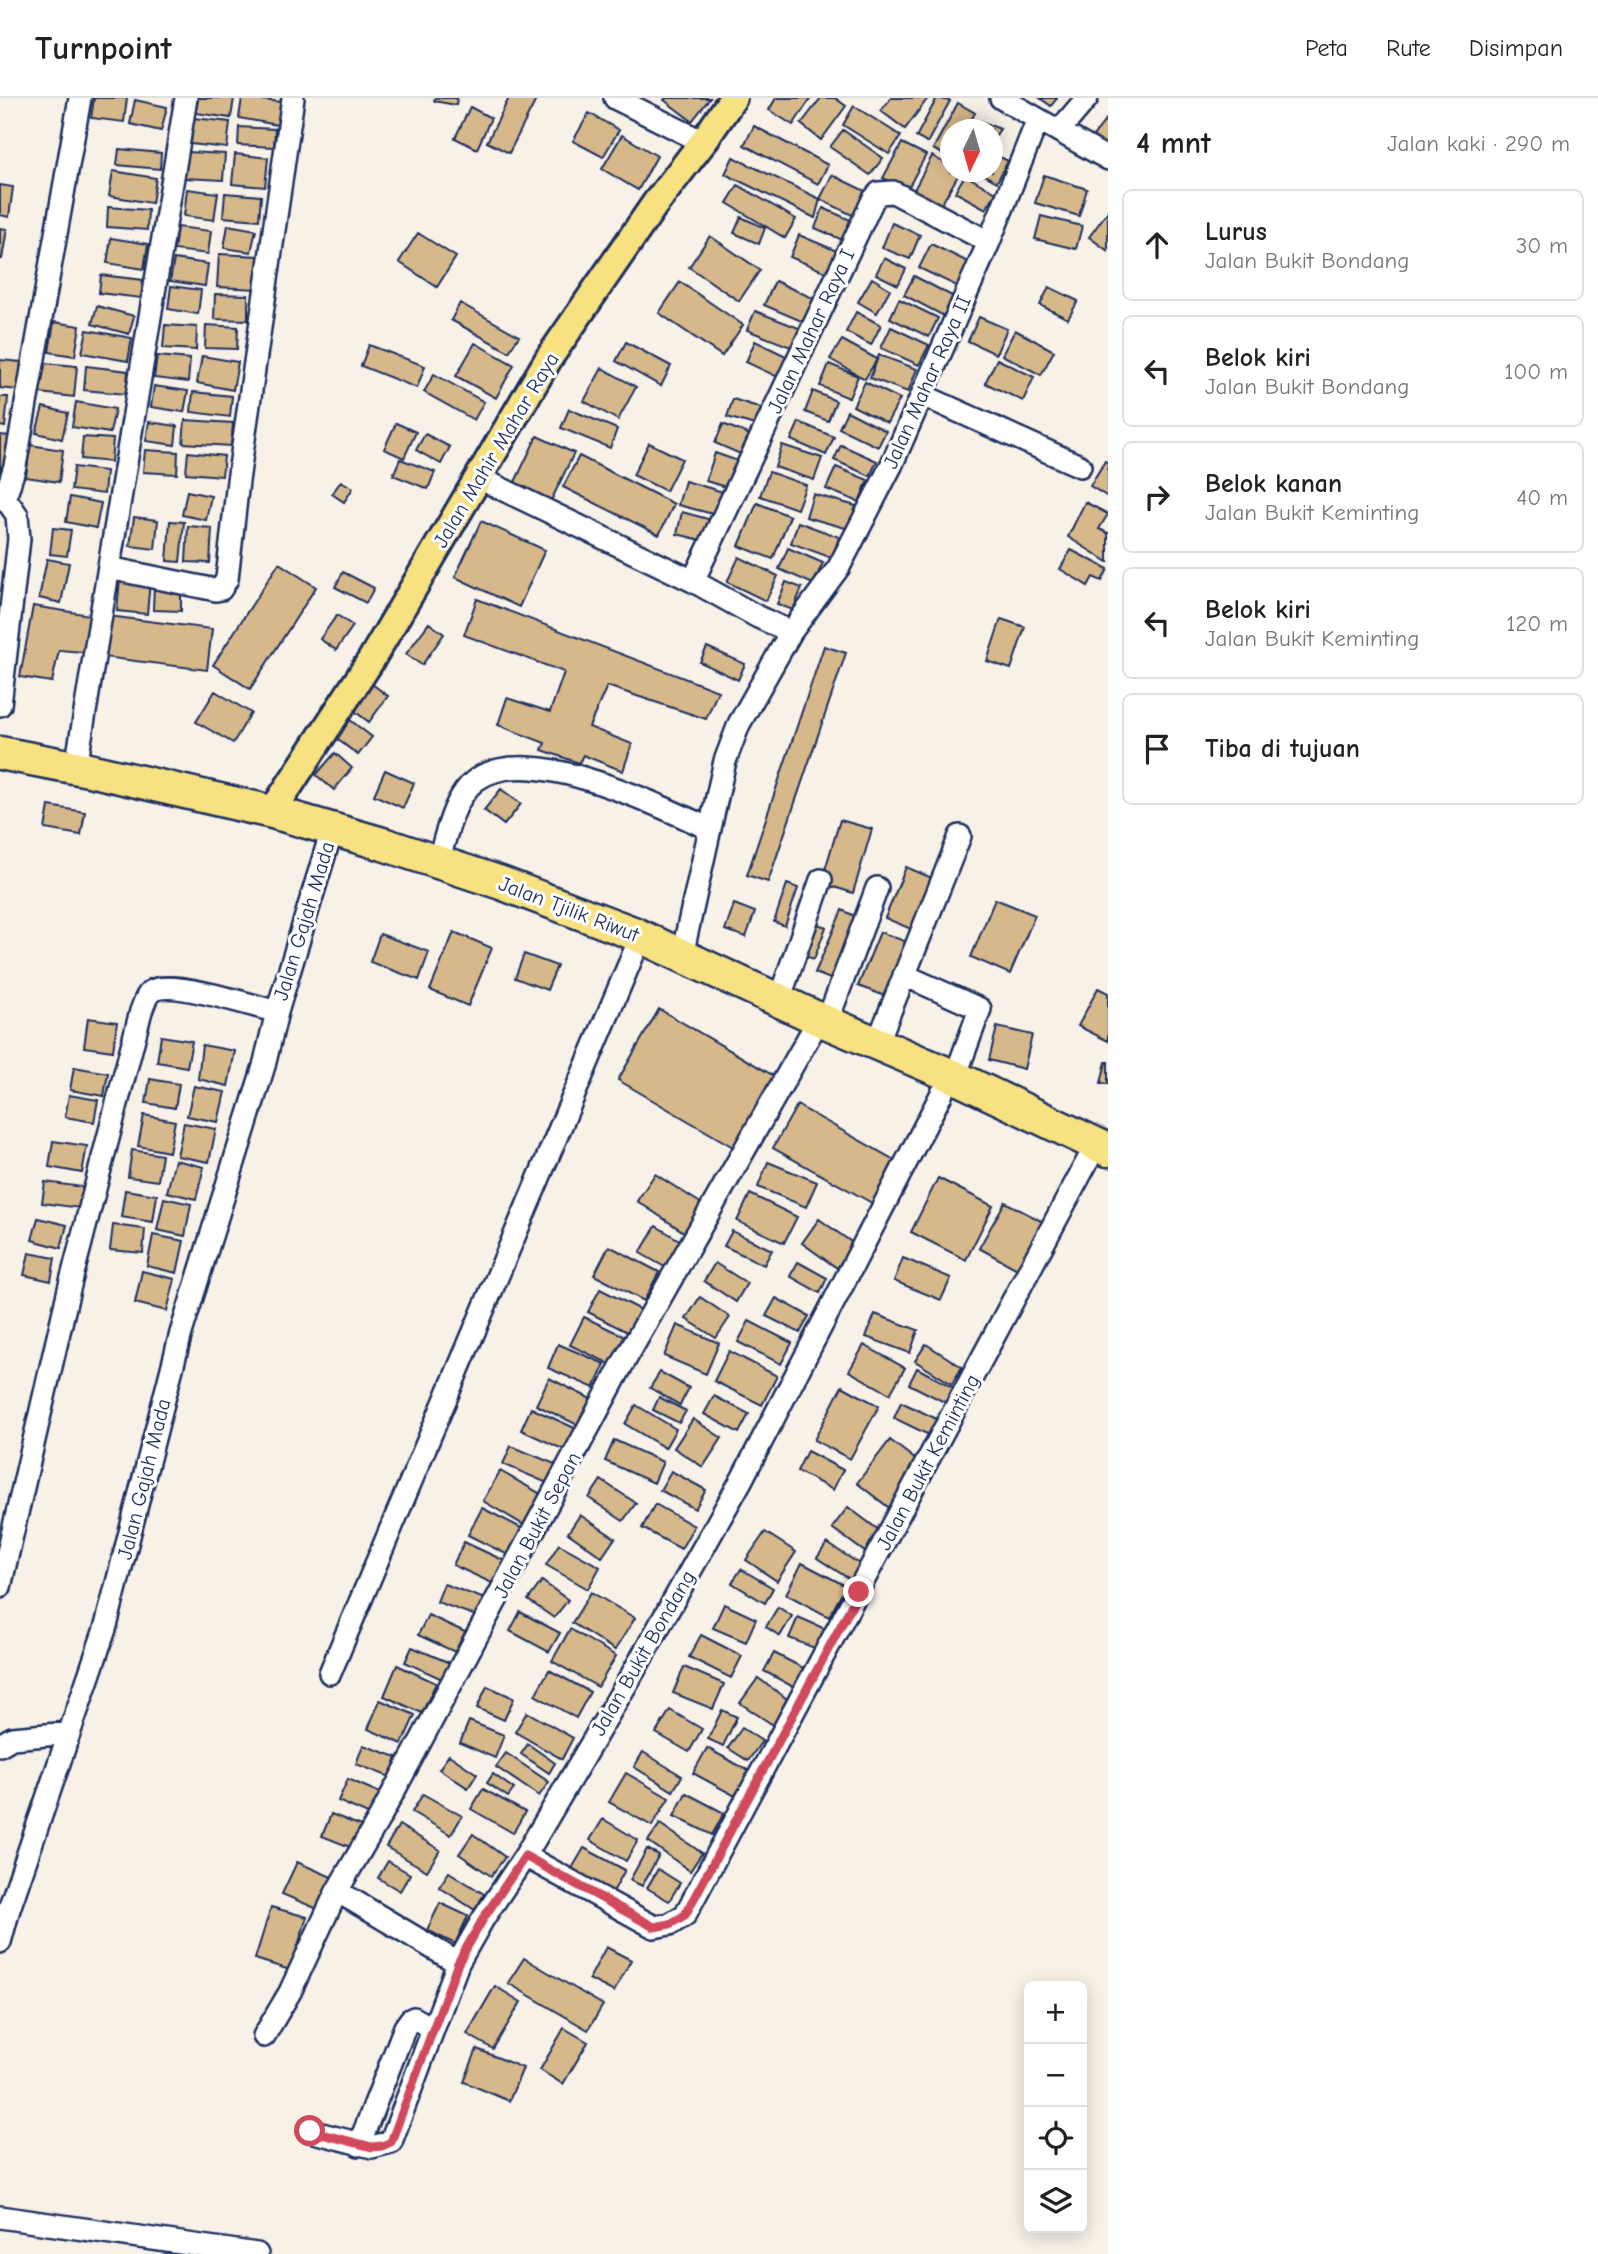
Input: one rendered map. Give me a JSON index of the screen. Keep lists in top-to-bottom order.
{
  "streets": {
    "highway": ["Jalan Tjilik Riwut"],
    "main road": ["Jalan Mahir Mahar Raya"],
    "street": [
      "Jalan Mahar Raya I",
      "Jalan Mahar Raya II",
      "Jalan Gajah Mada",
      "Jalan Bukit Keminting",
      "Jalan Bukit Sepan",
      "Jalan Bukit Bondang"
    ]
  },
  "crossings": [
    ["Jalan Mahar Raya I", "Jalan Mahar Raya II"],
    ["Jalan Mahar Raya II", "Jalan Tjilik Riwut"],
    ["Jalan Mahir Mahar Raya", "Jalan Tjilik Riwut"],
    ["Jalan Tjilik Riwut", "Jalan Gajah Mada"],
    ["Jalan Tjilik Riwut", "Jalan Bukit Keminting"],
    ["Jalan Tjilik Riwut", "Jalan Bukit Sepan"],
    ["Jalan Tjilik Riwut", "Jalan Bukit Bondang"],
    ["Jalan Bukit Keminting", "Jalan Bukit Bondang"]
  ],
  "north": "bottom",
  "page": {
    "header": "Turnpoint",
    "nav": ["Peta", "Rute", "Disimpan"],
    "heading": ["4 mnt", "Jalan kaki · 290 m"],
    "list": [
      ["Lurus", "Jalan Bukit Bondang", "30 m"],
      ["Belok kiri", "Jalan Bukit Bondang", "100 m"],
      ["Belok kanan", "Jalan Bukit Keminting", "40 m"],
      ["Belok kiri", "Jalan Bukit Keminting", "120 m"],
      "Tiba di tujuan"
    ],
    "map_buttons": ["+", "−"]
  }
}
